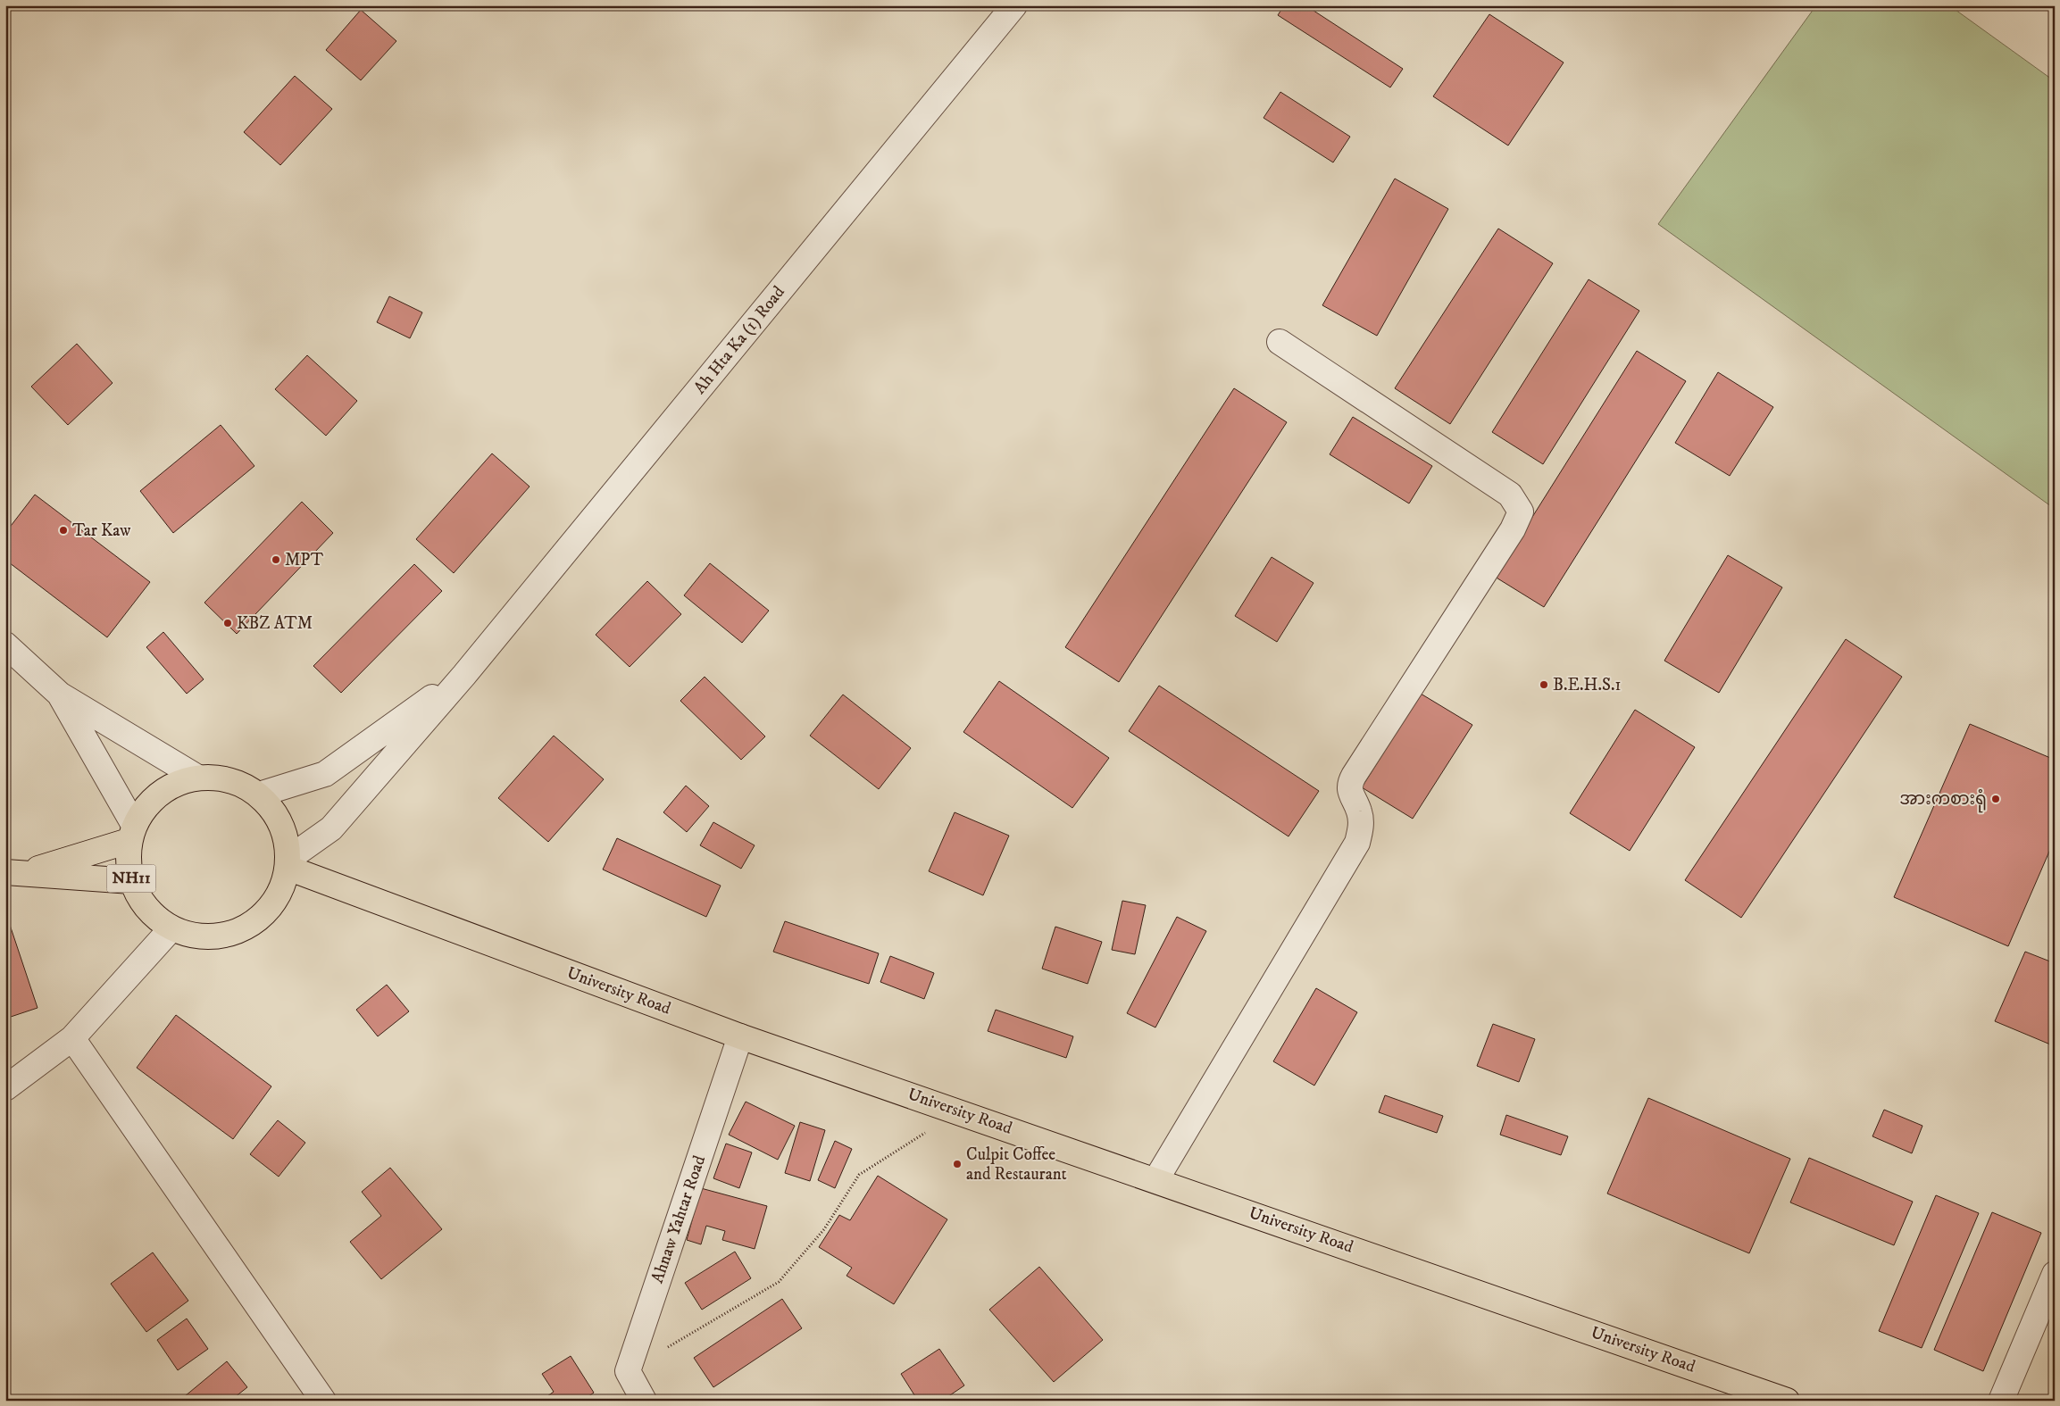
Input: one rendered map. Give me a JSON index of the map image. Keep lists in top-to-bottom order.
{
  "streets": {
    "highway": ["NH11", "University Road"],
    "street": ["Ah Hta Ka (1) Road", "Ahnaw Yahtar Road"]
  },
  "crossings": [
    ["NH11", "University Road"],
    ["University Road", "Ahnaw Yahtar Road"]
  ],
  "places": [
    "Tar Kaw",
    "MPT",
    "KBZ ATM",
    "B.E.H.S.1",
    "အားကစားရုံ",
    "Culpit Coffee and Restaurant"
  ]
}
